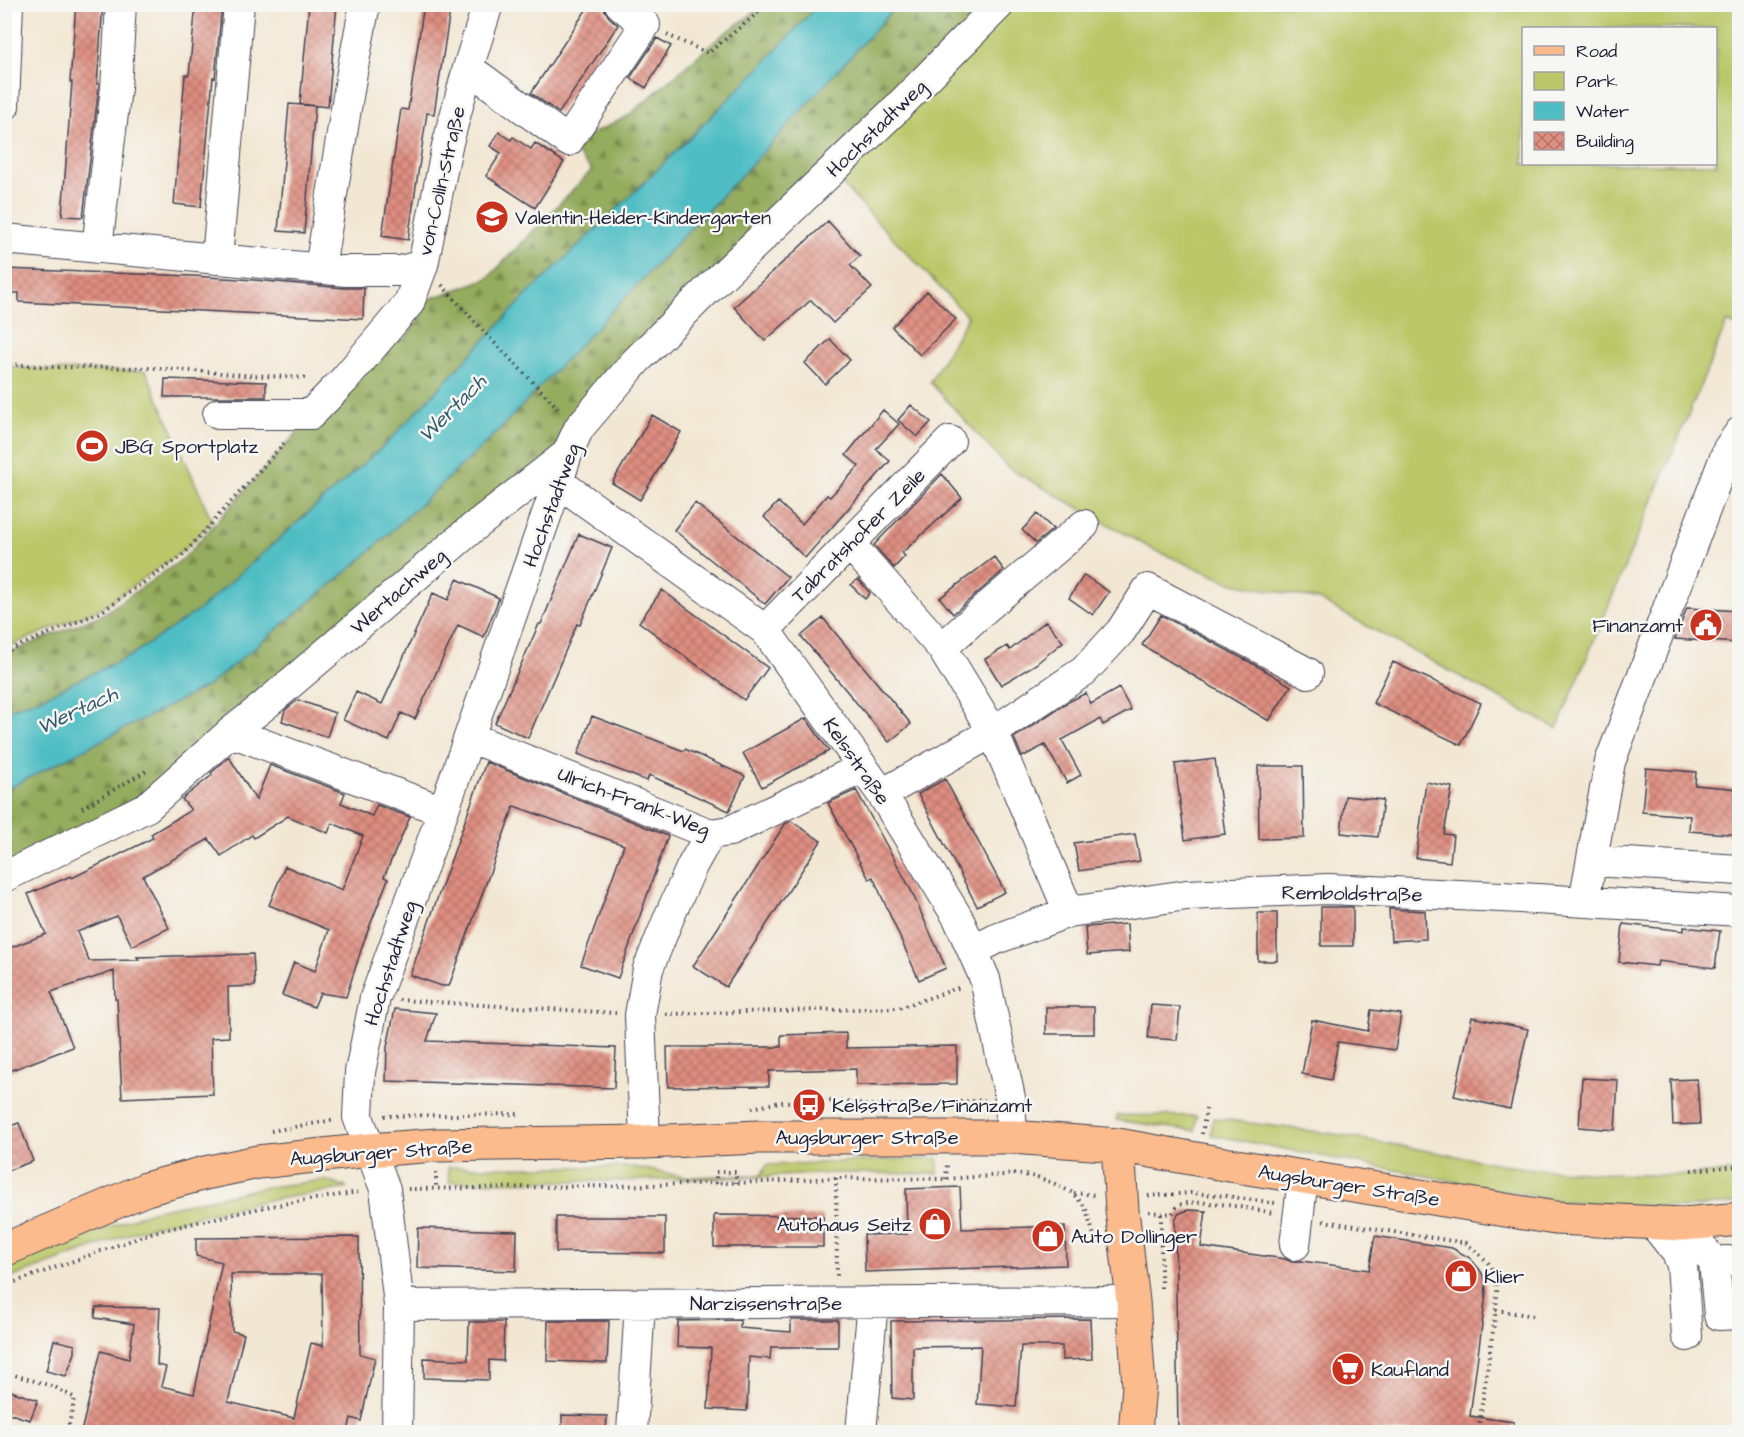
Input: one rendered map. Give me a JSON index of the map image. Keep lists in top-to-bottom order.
{
  "streets": {
    "main road": ["Augsburger Straße"],
    "street": [
      "Hochstadtweg",
      "von-Colln-Straße",
      "Tabratshofer Zeile",
      "Wertachweg",
      "Kelsstraße",
      "Ulrich-Frank-Weg",
      "Remboldstraße",
      "Narzissenstraße"
    ]
  },
  "crossings": [
    ["Hochstadtweg", "Wertachweg"],
    ["Hochstadtweg", "Kelsstraße"],
    ["Hochstadtweg", "Ulrich-Frank-Weg"],
    ["Hochstadtweg", "Augsburger Straße"],
    ["Hochstadtweg", "Narzissenstraße"],
    ["Tabratshofer Zeile", "Kelsstraße"],
    ["Kelsstraße", "Ulrich-Frank-Weg"],
    ["Kelsstraße", "Remboldstraße"],
    ["Kelsstraße", "Augsburger Straße"]
  ],
  "water": ["Wertach"],
  "places": {
    "school or university": ["Valentin-Heider-Kindergarten"],
    "sports": ["JBG Sportplatz"],
    "public building": ["Finanzamt"],
    "bus stop": ["Kelsstraße/Finanzamt"],
    "shop": ["Autohaus Seitz", "Auto Dollinger", "Klier"],
    "supermarket": ["Kaufland"]
  },
  "legend": [
    "Road",
    "Park",
    "Water",
    "Building"
  ]
}
